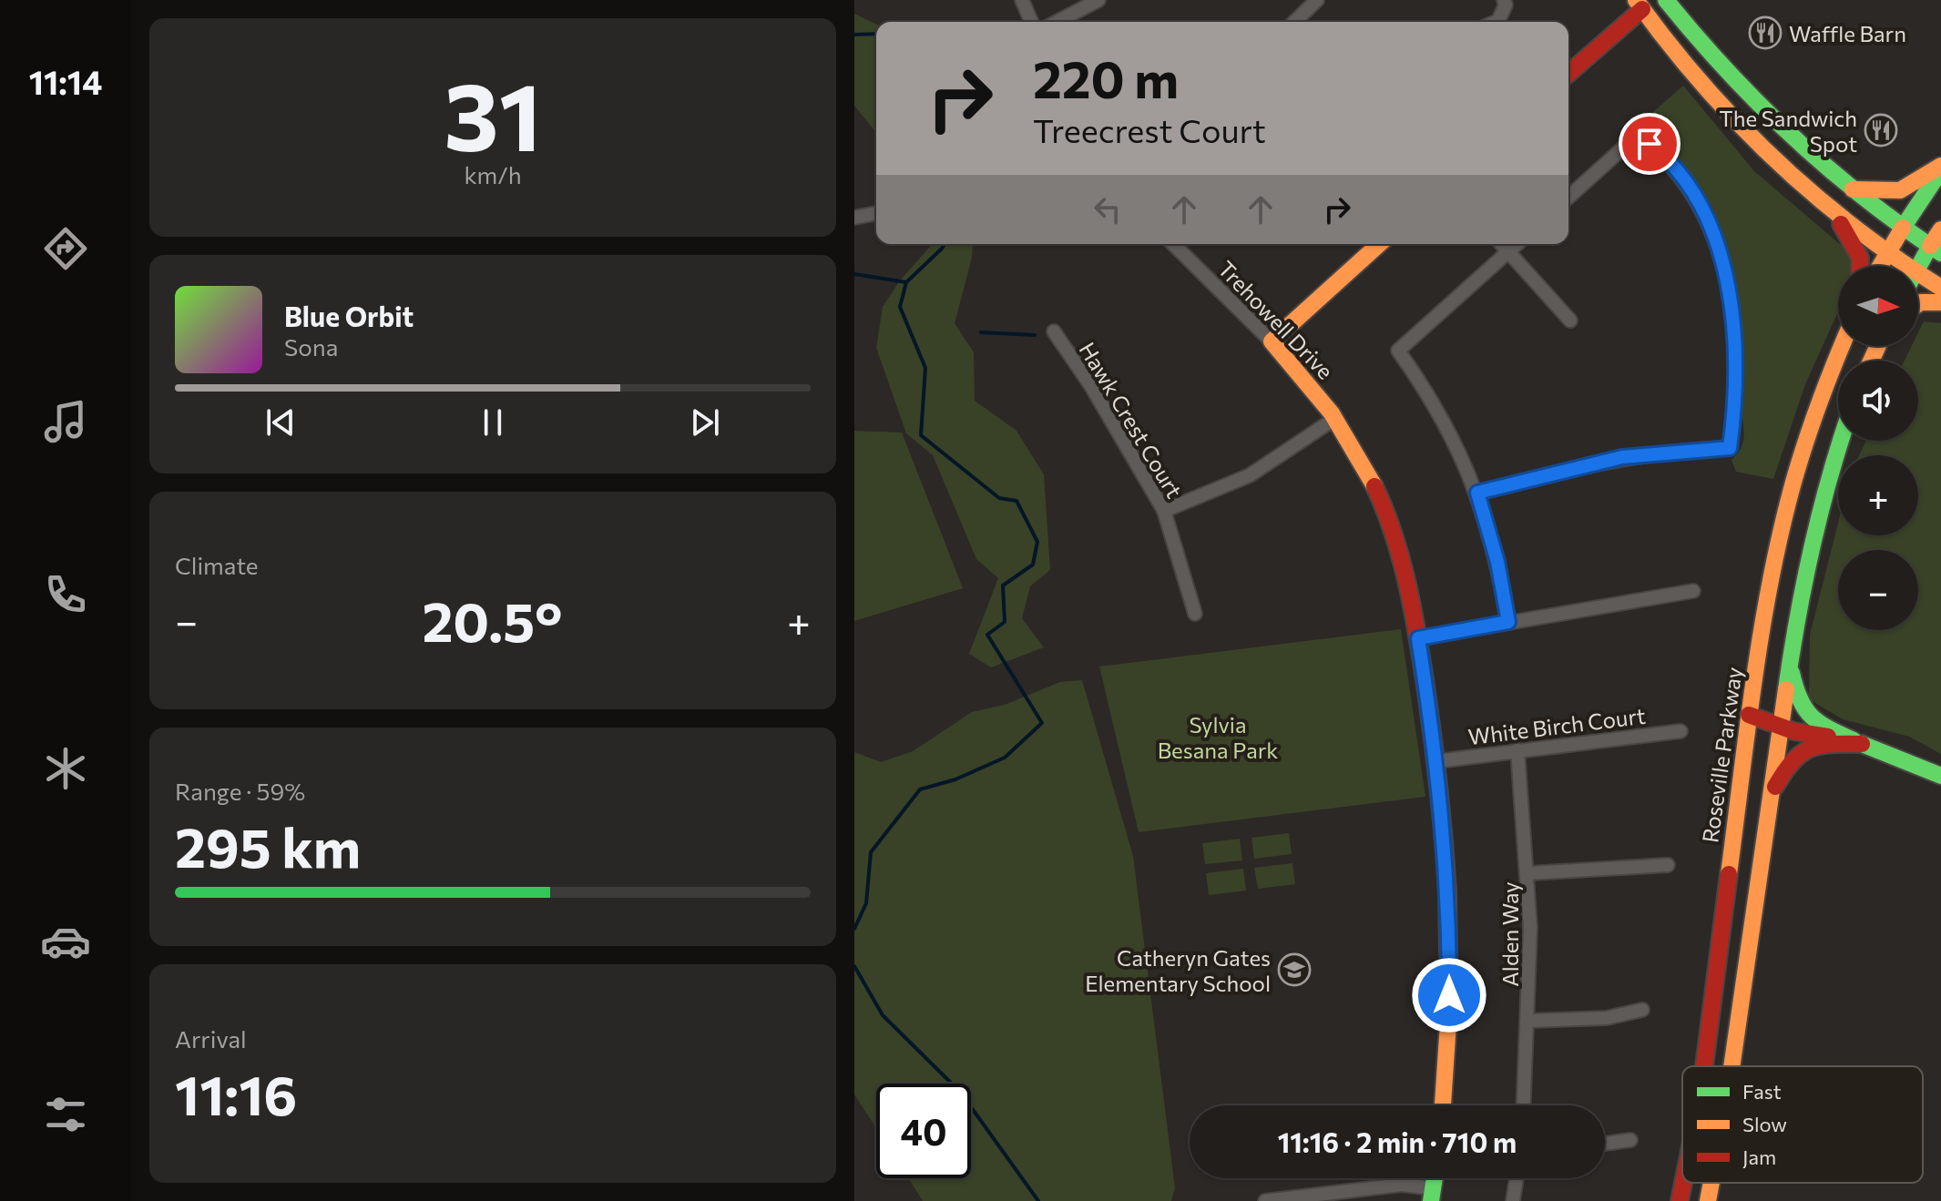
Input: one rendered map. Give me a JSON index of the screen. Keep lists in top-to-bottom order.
{
  "streets": {
    "main road": ["Trehowell Drive", "Roseville Parkway"],
    "street": ["Hawk Crest Court", "White Birch Court", "Alden Way"]
  },
  "crossings": [
    ["Trehowell Drive", "White Birch Court"],
    ["White Birch Court", "Alden Way"]
  ],
  "parks": ["Sylvia Besana Park"],
  "places": {
    "restaurant": ["Waffle Barn", "The Sandwich Spot"],
    "school or university": ["Catheryn Gates Elementary School"]
  },
  "legend": ["Fast", "Slow", "Jam"],
  "north": "right",
  "page": {
    "tabs": "11:14",
    "tile": [
      ["31", "km/h"],
      "Climate",
      ["Range · 59%", "295 km"],
      ["Arrival", "11:16"]
    ],
    "turn": ["220 m", "Treecrest Court"],
    "map_buttons": ["+", "−"],
    "song": ["Blue Orbit", "Sona"],
    "heat": ["−", "20.5°", "+"],
    "limit": "40",
    "trip": "11:16 · 2 min · 710 m"
  }
}
